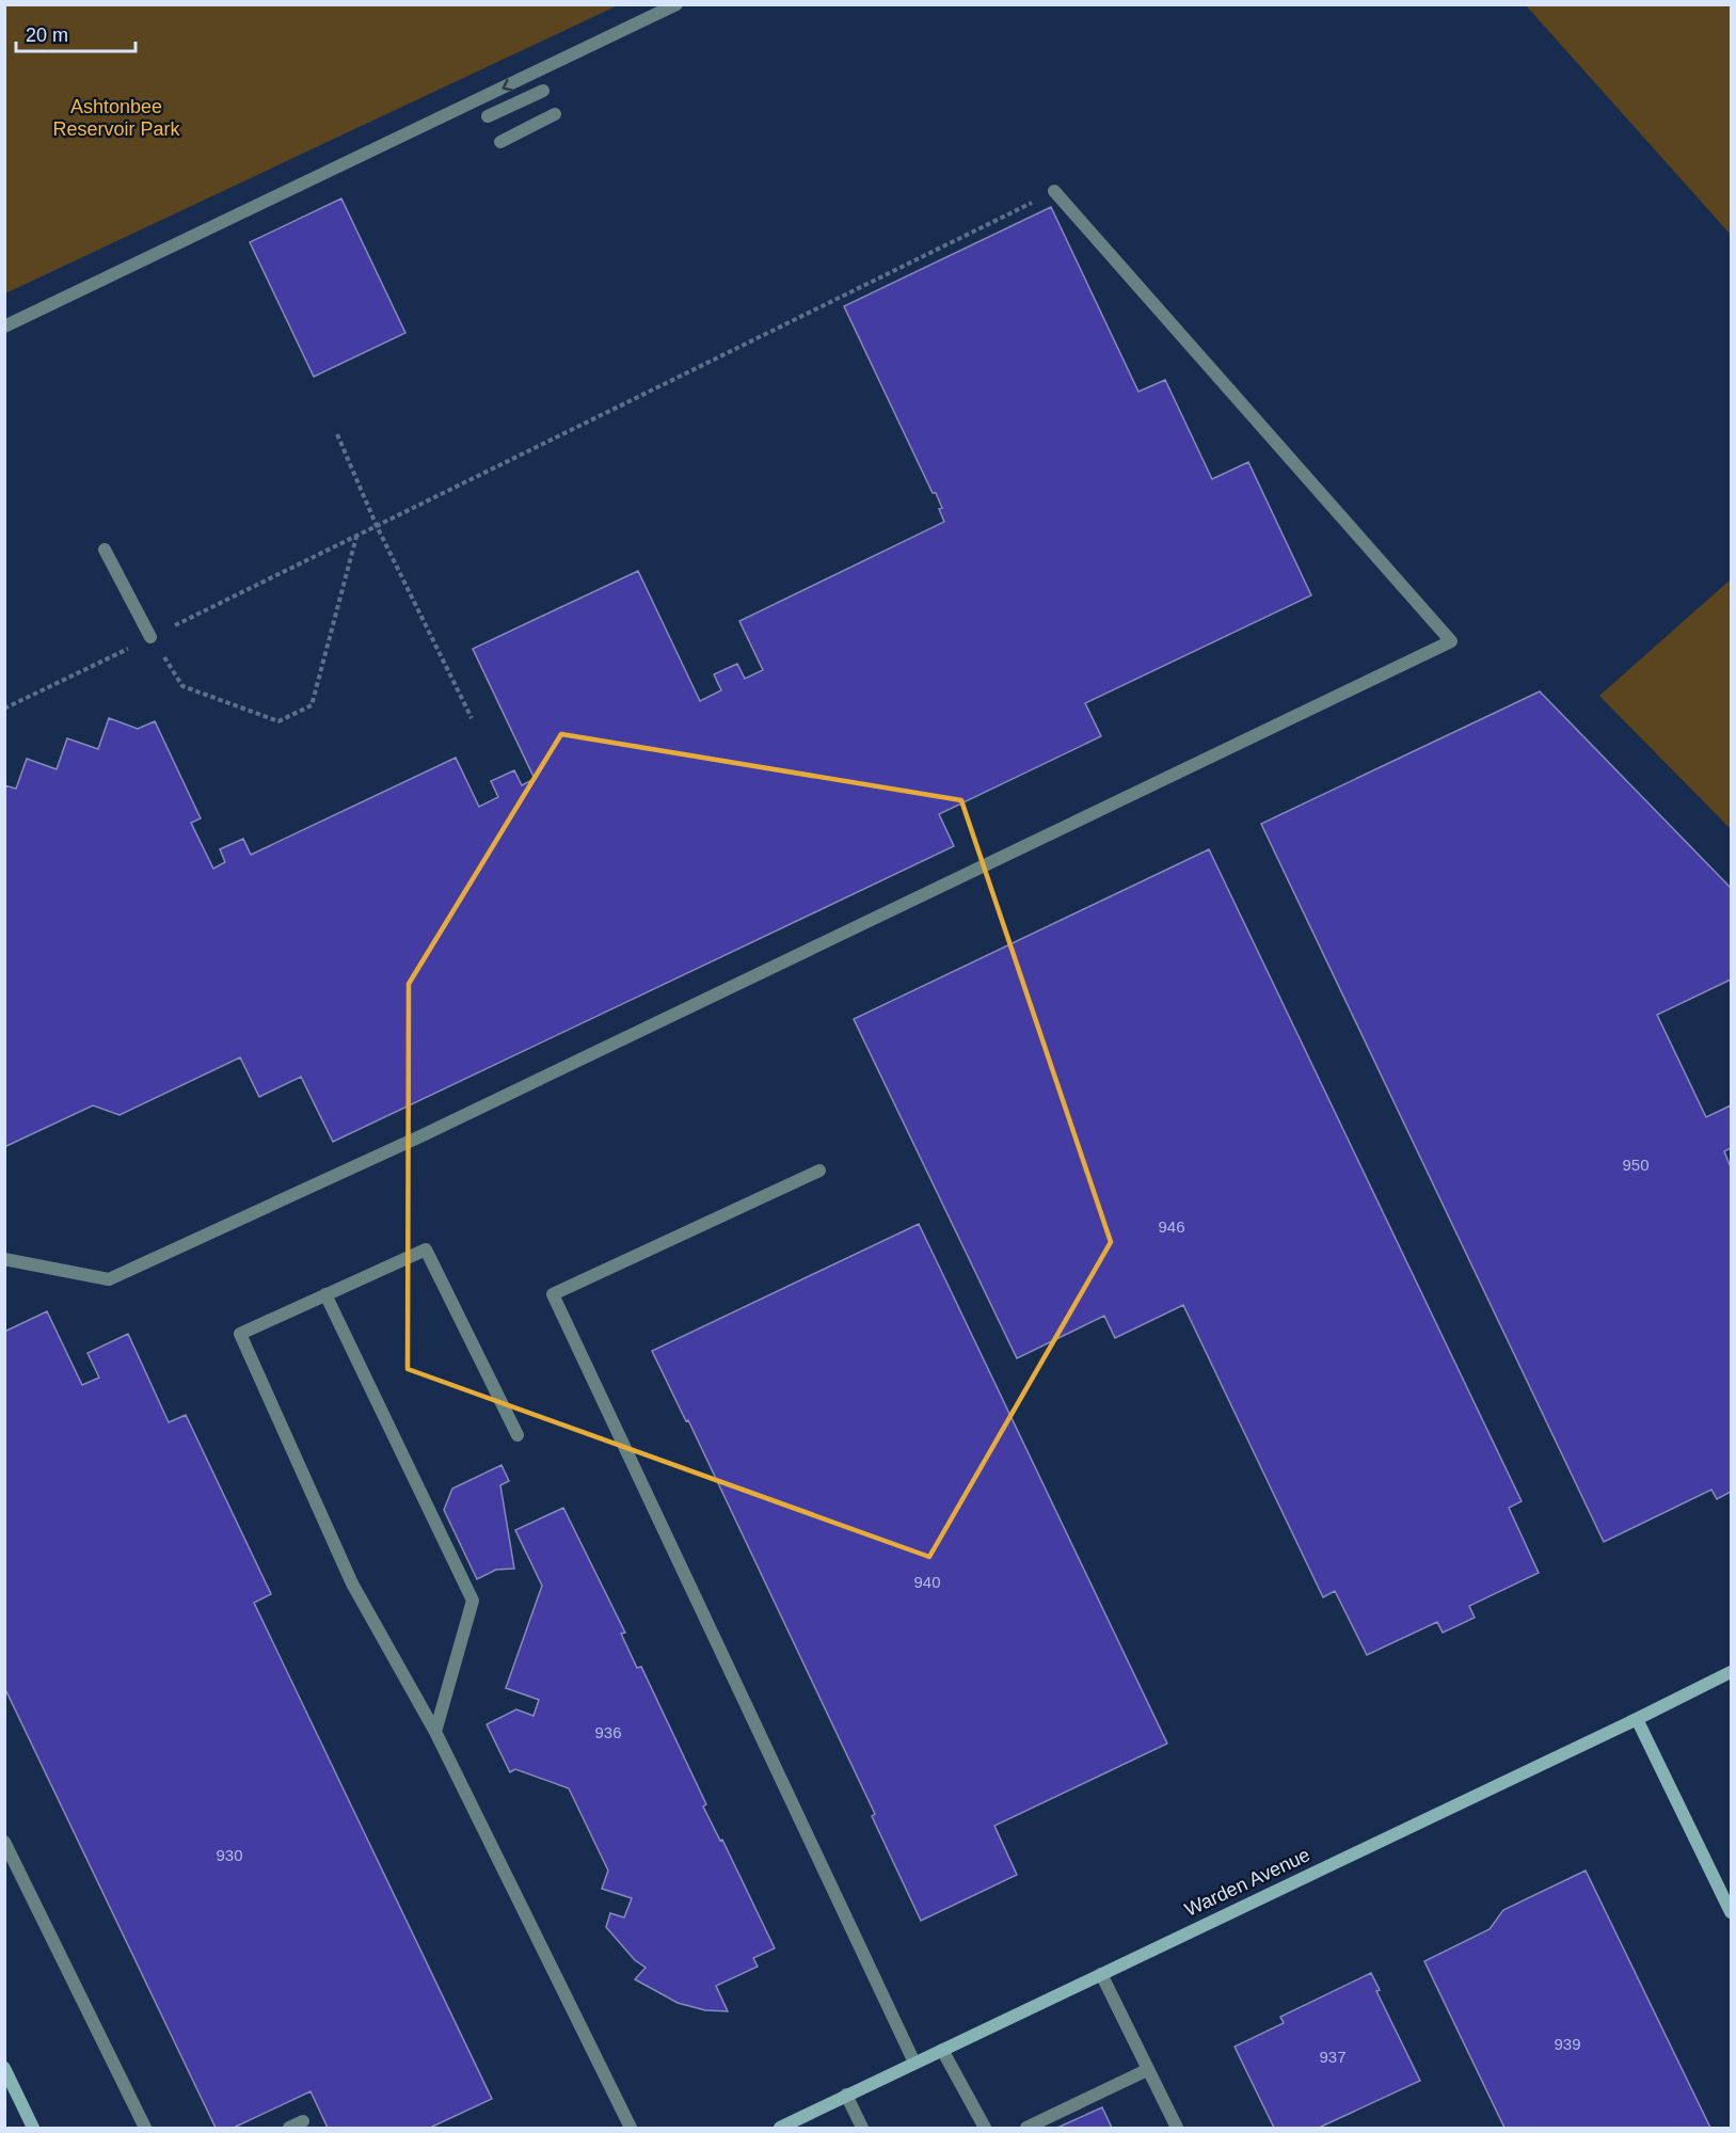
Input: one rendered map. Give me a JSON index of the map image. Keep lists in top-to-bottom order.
{
  "streets": {
    "main road": ["Warden Avenue"]
  },
  "parks": ["Ashtonbee Reservoir Park"],
  "house_numbers": [
    "950",
    "946",
    "940",
    "936",
    "930",
    "939",
    "937"
  ],
  "scale_bar": "20 m"
}
